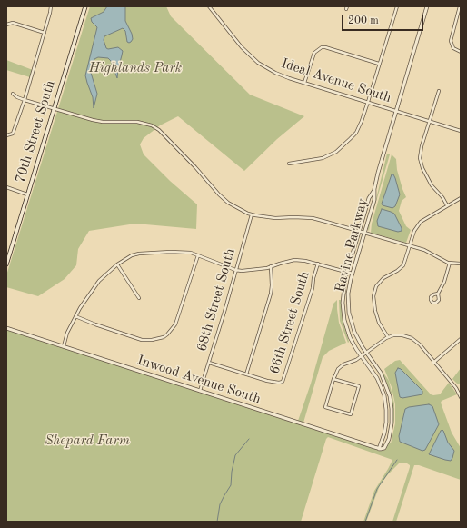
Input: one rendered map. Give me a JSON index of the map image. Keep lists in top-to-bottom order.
{
  "streets": {
    "main road": ["70th Street South"],
    "street": [
      "Ideal Avenue South",
      "Ravine Parkway",
      "68th Street South",
      "66th Street South",
      "Inwood Avenue South"
    ]
  },
  "crossings": [
    ["Ideal Avenue South", "Ravine Parkway"],
    ["Ravine Parkway", "Inwood Avenue South"],
    ["68th Street South", "Inwood Avenue South"]
  ],
  "parks": ["Highlands Park", "Shepard Farm"],
  "scale_bar": "200 m"
}
